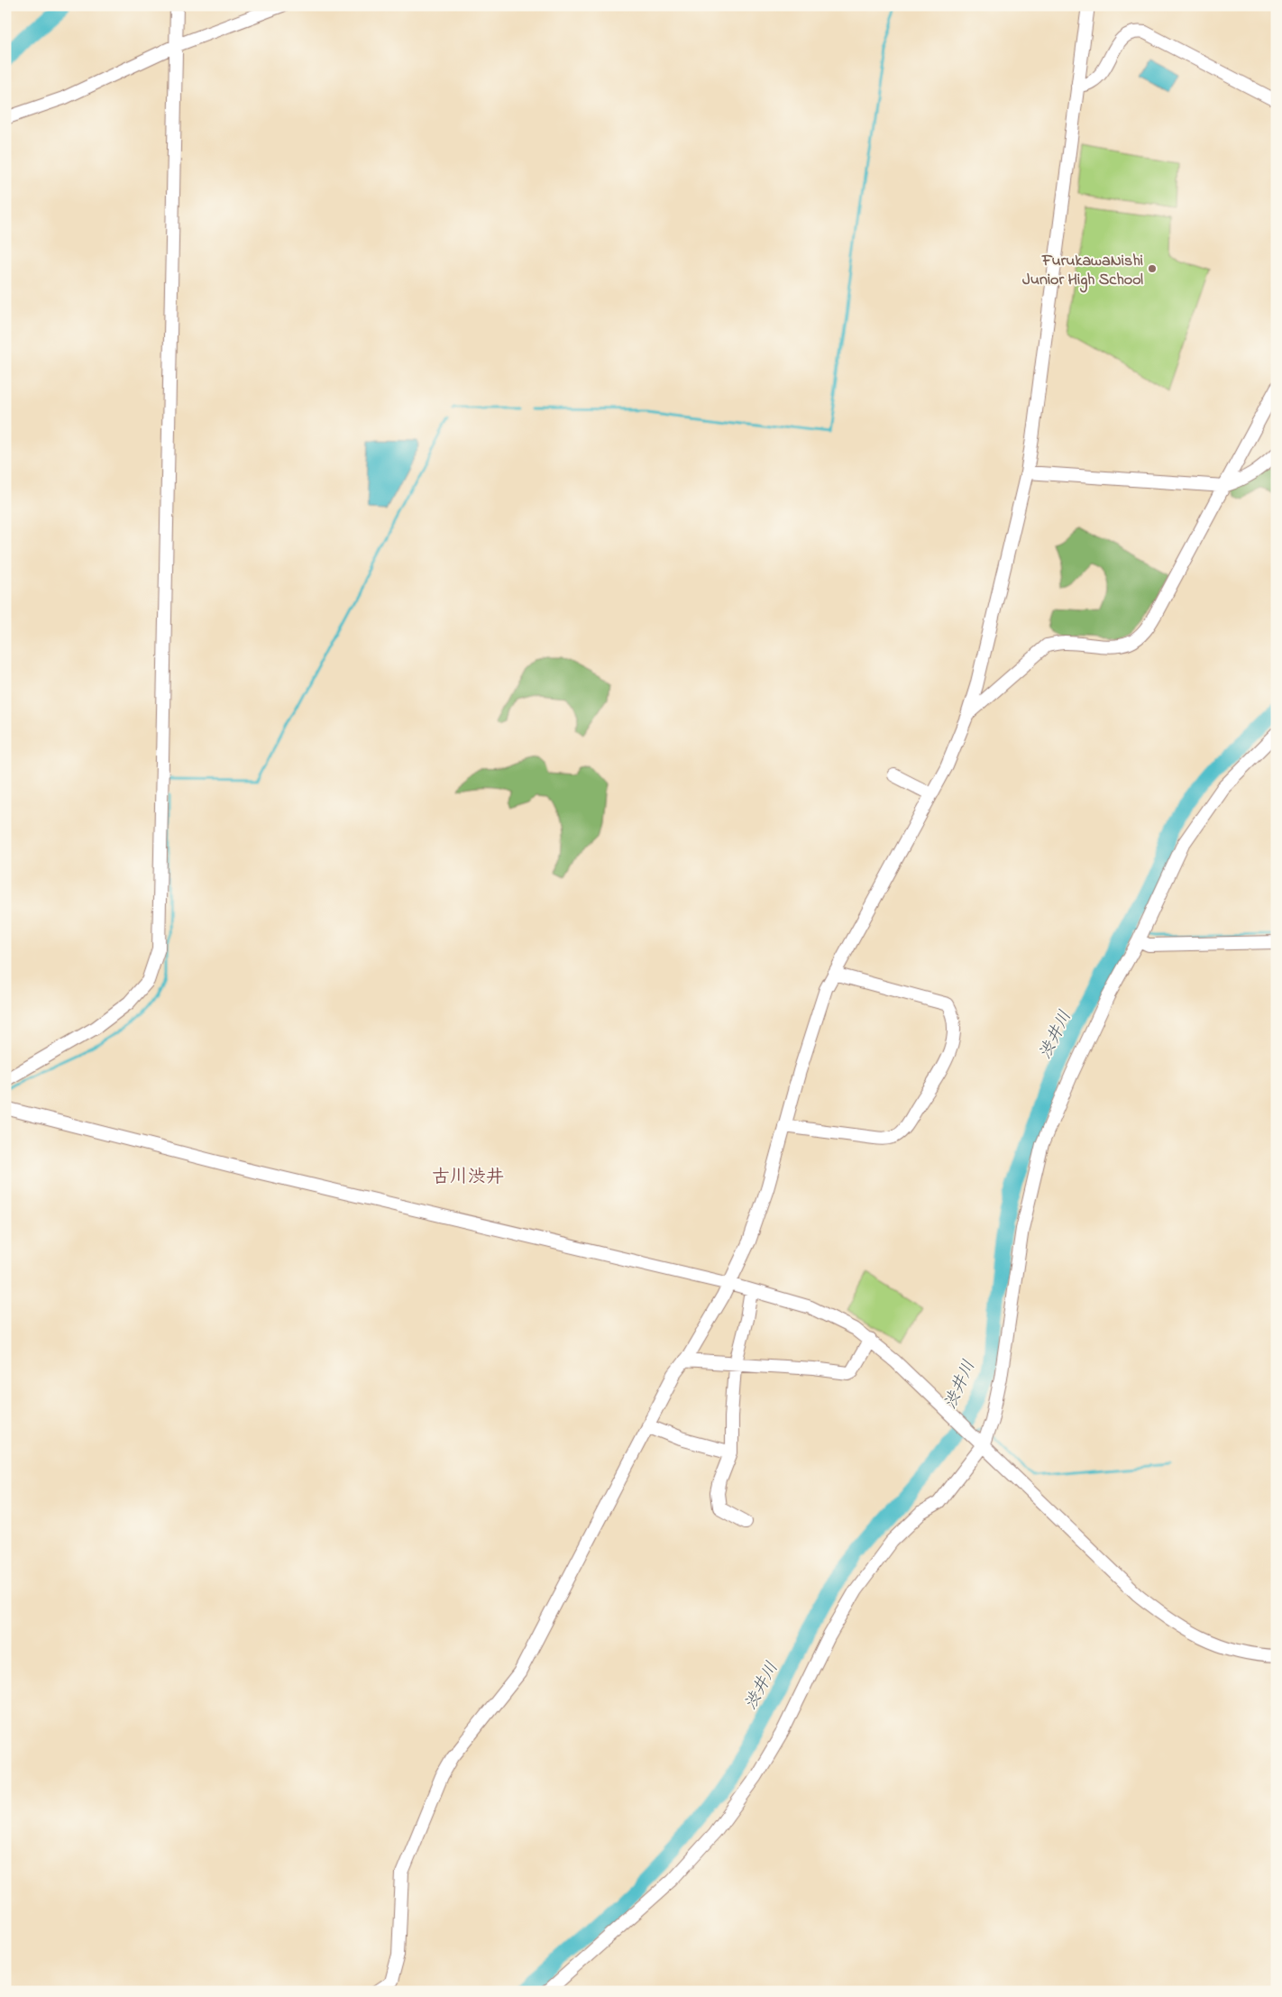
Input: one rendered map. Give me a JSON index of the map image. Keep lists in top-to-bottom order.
{
  "districts": ["古川渋井"],
  "water": ["渋井川"],
  "places": ["FurukawaNishi Junior High School"]
}
